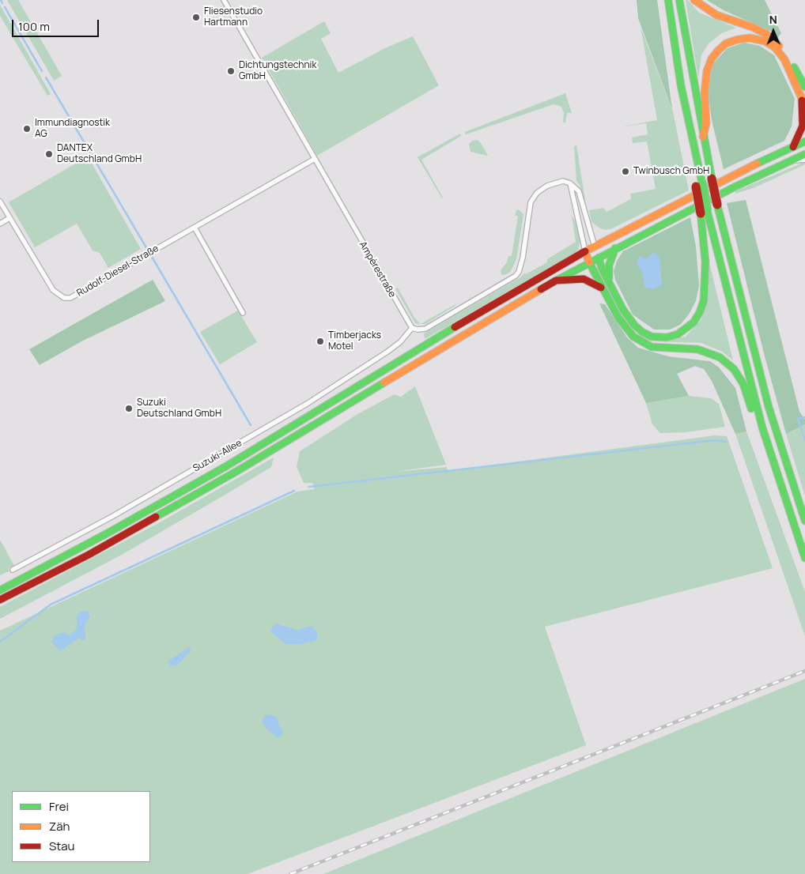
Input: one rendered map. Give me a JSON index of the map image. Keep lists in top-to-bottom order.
{
  "streets": {
    "street": ["Ampèrestraße", "Rudolf-Diesel-Straße", "Suzuki-Allee"]
  },
  "crossings": [
    ["Ampèrestraße", "Rudolf-Diesel-Straße"],
    ["Ampèrestraße", "Suzuki-Allee"]
  ],
  "places": [
    "Fliesenstudio Hartmann",
    "Dichtungstechnik GmbH",
    "Immundiagnostik AG",
    "DANTEX Deutschland GmbH",
    "Twinbusch GmbH",
    "Timberjacks Motel",
    "Suzuki Deutschland GmbH"
  ],
  "legend": ["Frei", "Zäh", "Stau"],
  "scale_bar": "100 m",
  "north": "top"
}
